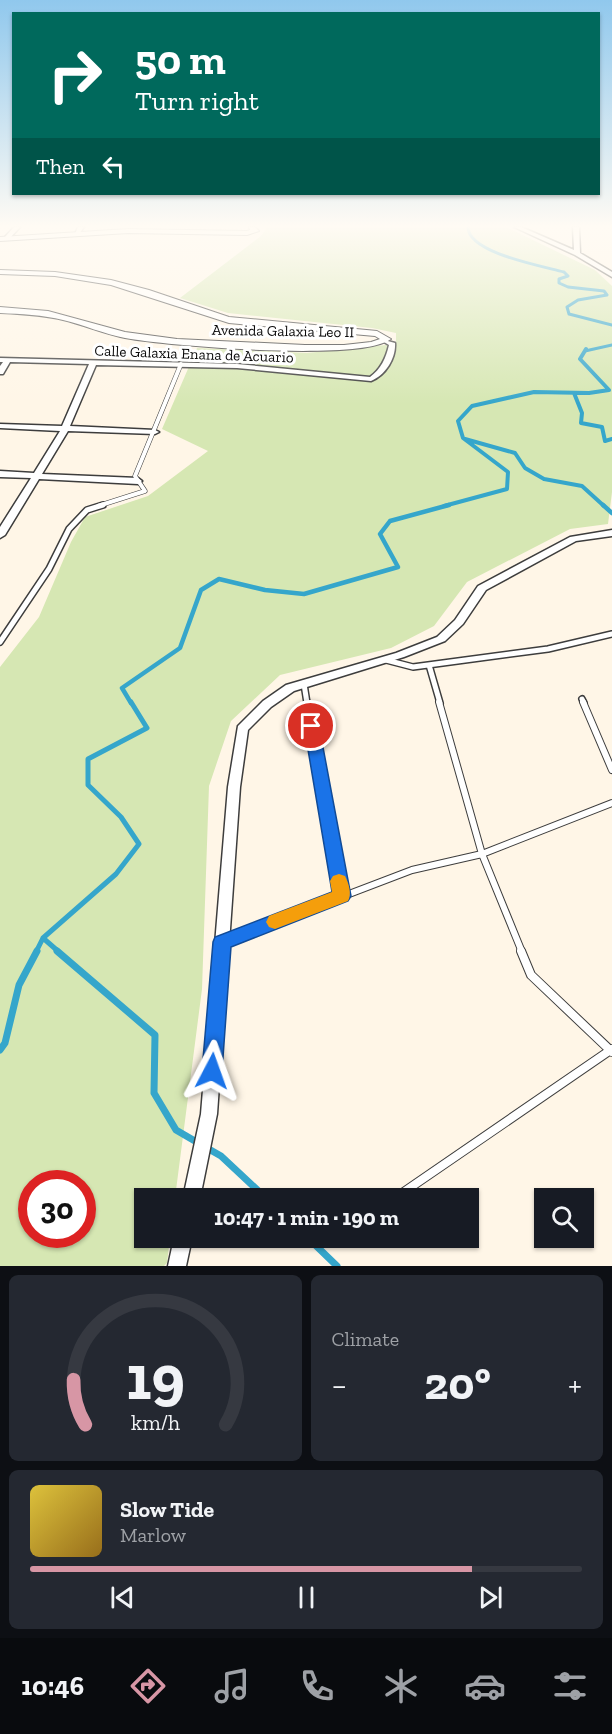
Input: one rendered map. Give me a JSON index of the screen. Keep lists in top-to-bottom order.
{
  "streets": {
    "street": ["Avenida Galaxia Leo II", "Calle Galaxia Enana de Acuario"]
  },
  "crossings": [
    ["Avenida Galaxia Leo II", "Calle Galaxia Enana de Acuario"]
  ],
  "page": {
    "turn": ["50 m", "Turn right"],
    "then": "Then",
    "limit": "30",
    "trip": "10:47 · 1 min · 190 m",
    "tile": "Climate",
    "heat": ["−", "20°", "+"],
    "song": ["Slow Tide", "Marlow"],
    "tabs": "10:46",
    "gauge": ["19", "km/h"]
  }
}
